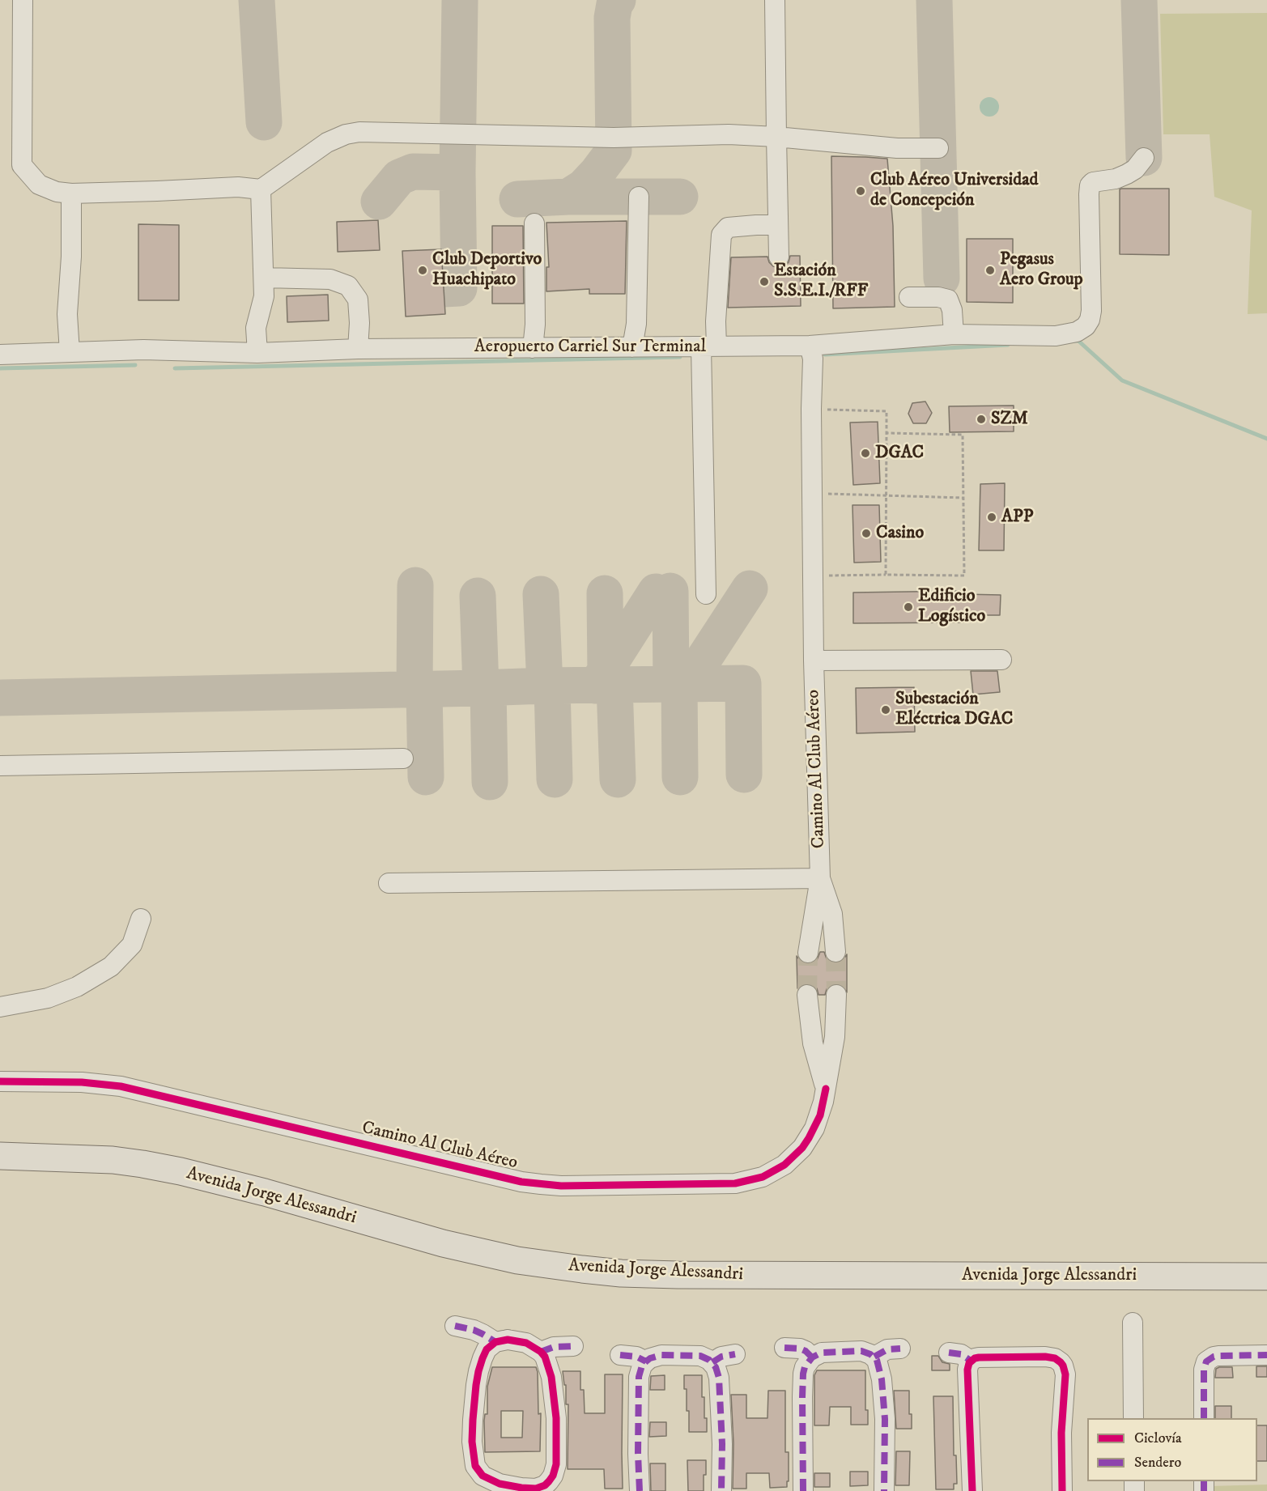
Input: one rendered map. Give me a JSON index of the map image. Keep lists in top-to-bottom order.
{
  "streets": {
    "highway": ["Avenida Jorge Alessandri"],
    "street": ["Aeropuerto Carriel Sur Terminal", "Camino Al Club Aéreo"]
  },
  "crossings": [
    ["Aeropuerto Carriel Sur Terminal", "Camino Al Club Aéreo"]
  ],
  "places": [
    "Club Aéreo Universidad de Concepción",
    "Club Deportivo Huachipato",
    "Pegasus Aero Group",
    "Estación S.S.E.I./RFF",
    "SZM",
    "DGAC",
    "APP",
    "Casino",
    "Edificio Logístico",
    "Subestación Eléctrica DGAC"
  ],
  "legend": ["Ciclovía", "Sendero"]
}
